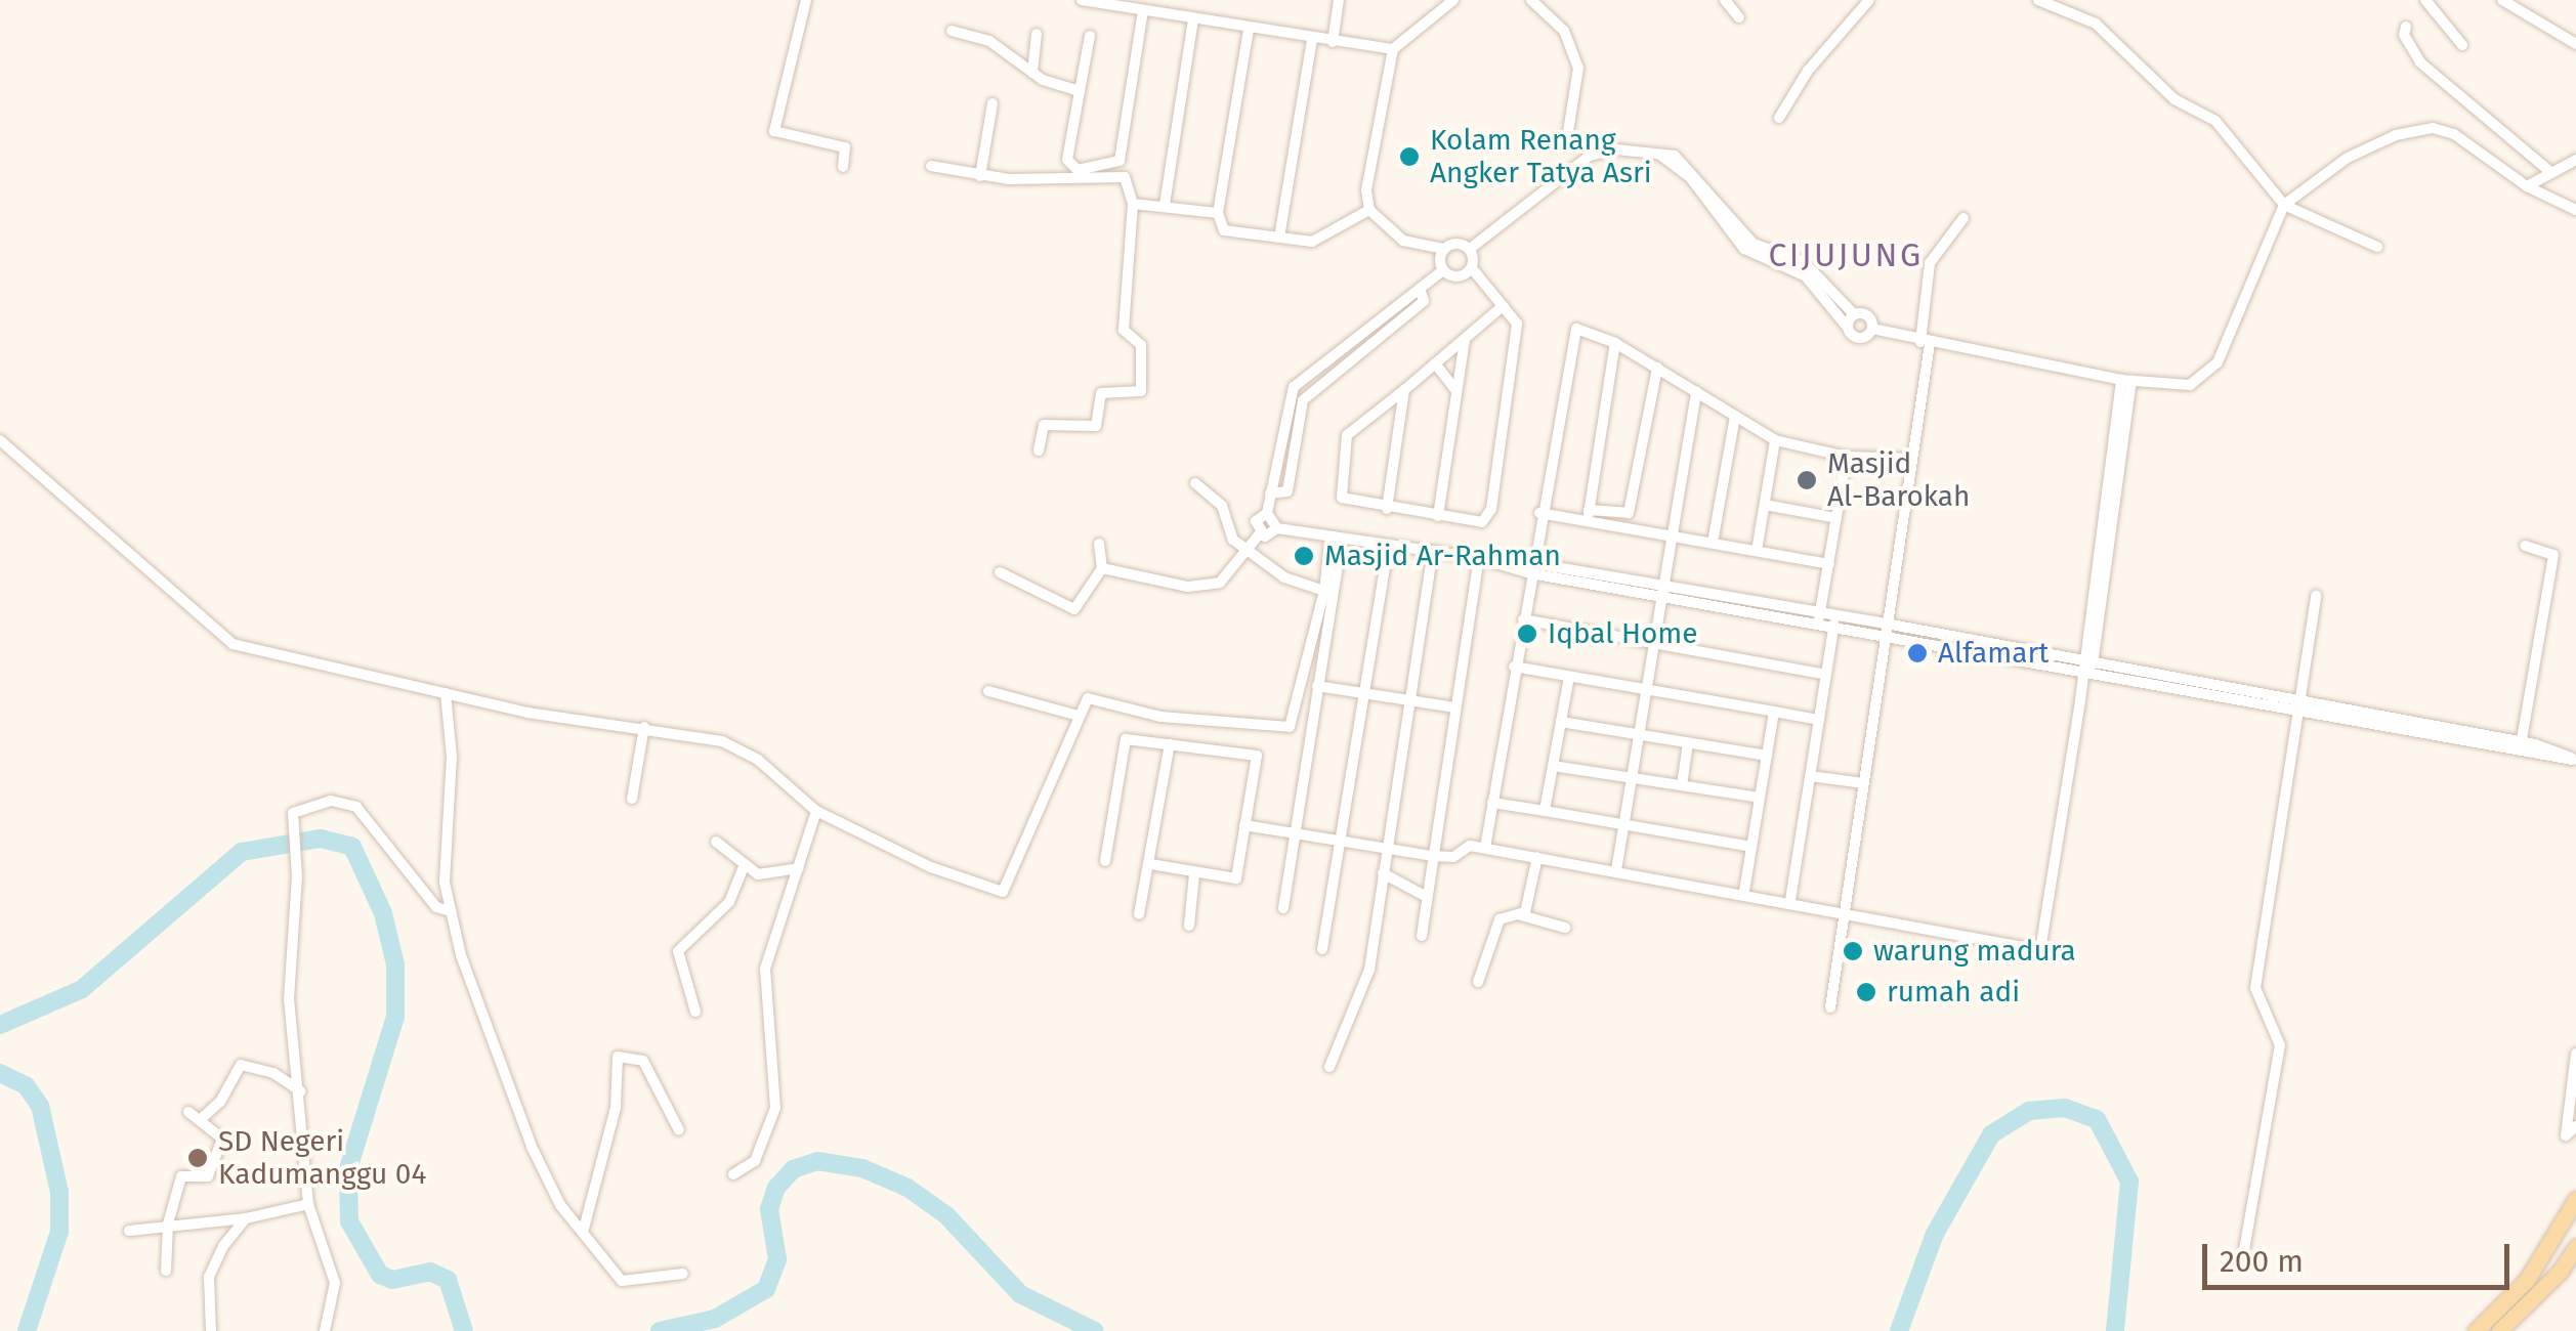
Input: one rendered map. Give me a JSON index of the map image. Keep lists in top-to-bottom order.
{
  "districts": ["CIJUJUNG"],
  "places": [
    "Kolam Renang Angker Tatya Asri",
    "Masjid Al-Barokah",
    "Masjid Ar-Rahman",
    "Iqbal Home",
    "Alfamart",
    "warung madura",
    "rumah adi",
    "SD Negeri Kadumanggu 04"
  ],
  "scale_bar": "200 m"
}
